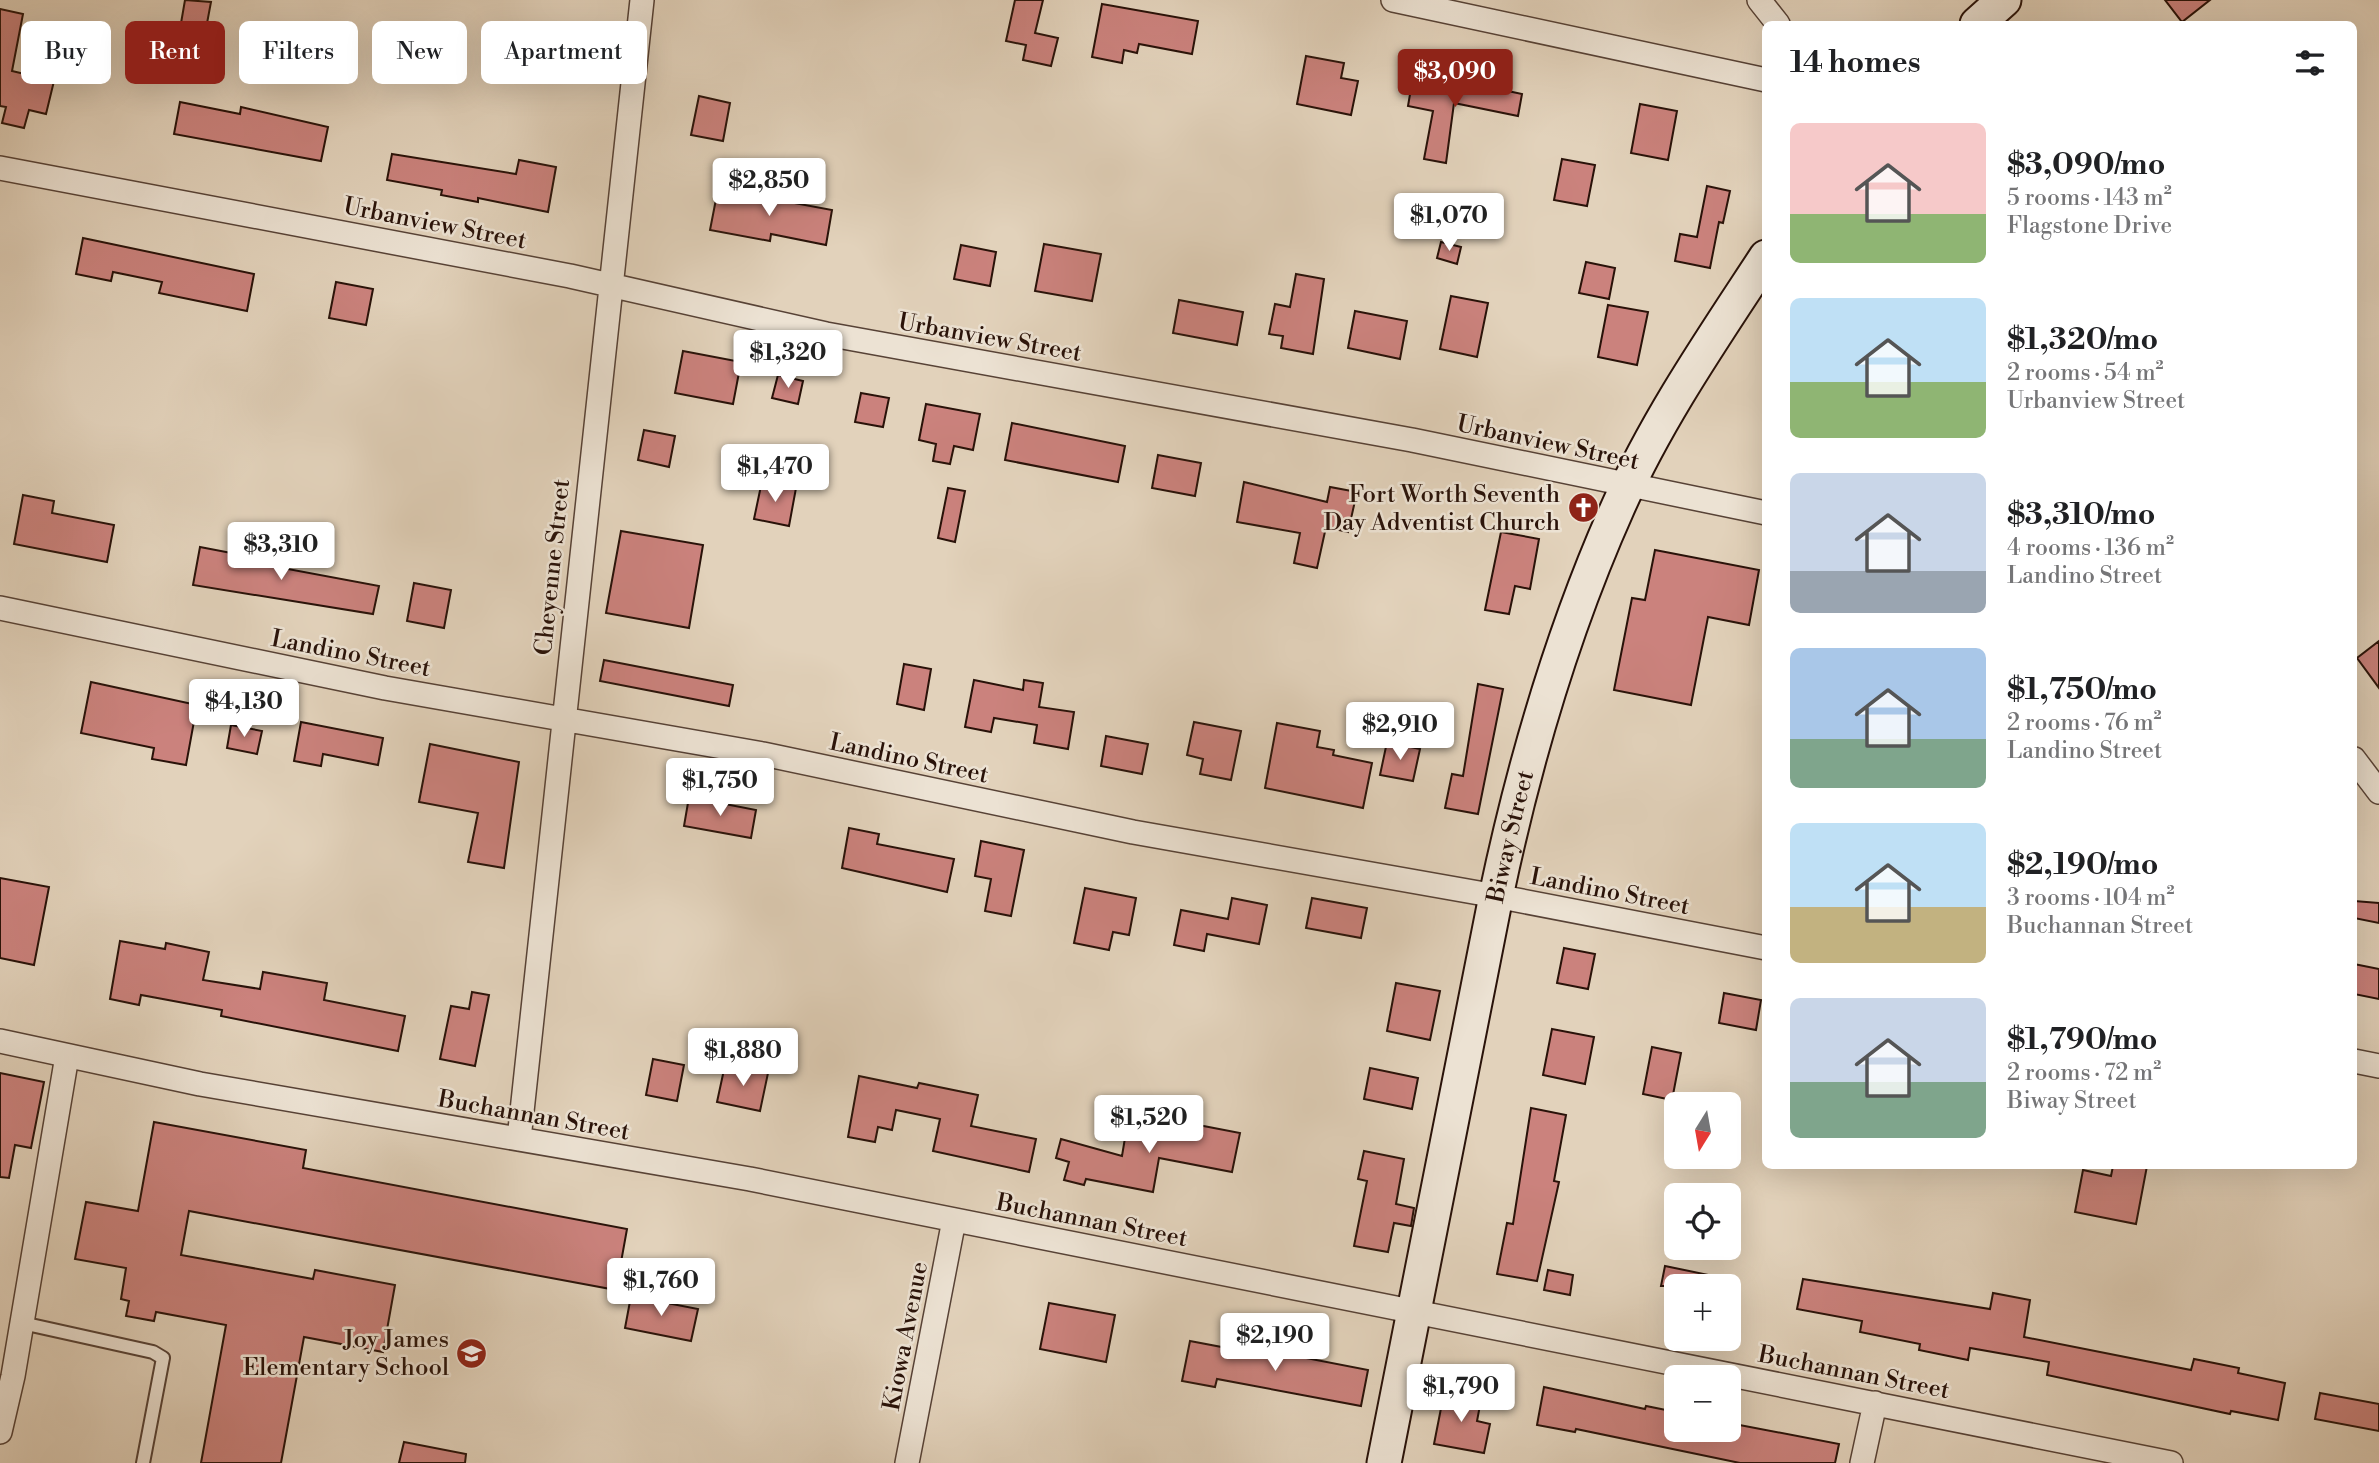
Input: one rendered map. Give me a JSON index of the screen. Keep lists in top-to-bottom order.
{
  "streets": {
    "street": [
      "Urbanview Street",
      "Cheyenne Street",
      "Landino Street",
      "Biway Street",
      "Buchannan Street",
      "Kiowa Avenue"
    ]
  },
  "crossings": [
    ["Urbanview Street", "Cheyenne Street"],
    ["Urbanview Street", "Biway Street"],
    ["Cheyenne Street", "Landino Street"],
    ["Cheyenne Street", "Buchannan Street"],
    ["Landino Street", "Biway Street"],
    ["Biway Street", "Buchannan Street"],
    ["Buchannan Street", "Kiowa Avenue"]
  ],
  "places": {
    "church": ["Fort Worth Seventh Day Adventist Church"],
    "school or university": ["Joy James Elementary School"]
  },
  "north": "bottom",
  "page": {
    "chip": [
      "Buy",
      "Rent",
      "Filters",
      "New",
      "Apartment"
    ],
    "heading": "14 homes",
    "price": [
      "$3,090",
      "$2,850",
      "$1,070",
      "$1,320",
      "$1,470",
      "$3,310",
      "$4,130",
      "$2,910",
      "$1,750",
      "$1,880",
      "$1,520",
      "$1,760",
      "$2,190",
      "$1,790"
    ],
    "list": [
      {
        "name": "$3,090/mo",
        "note": "5 rooms · 143 m² · Flagstone Drive"
      },
      {
        "name": "$1,320/mo",
        "note": "2 rooms · 54 m² · Urbanview Street"
      },
      {
        "name": "$3,310/mo",
        "note": "4 rooms · 136 m² · Landino Street"
      },
      {
        "name": "$1,750/mo",
        "note": "2 rooms · 76 m² · Landino Street"
      },
      {
        "name": "$2,190/mo",
        "note": "3 rooms · 104 m² · Buchannan Street"
      },
      {
        "name": "$1,790/mo",
        "note": "2 rooms · 72 m² · Biway Street"
      }
    ],
    "map_buttons": ["+", "−"]
  }
}
